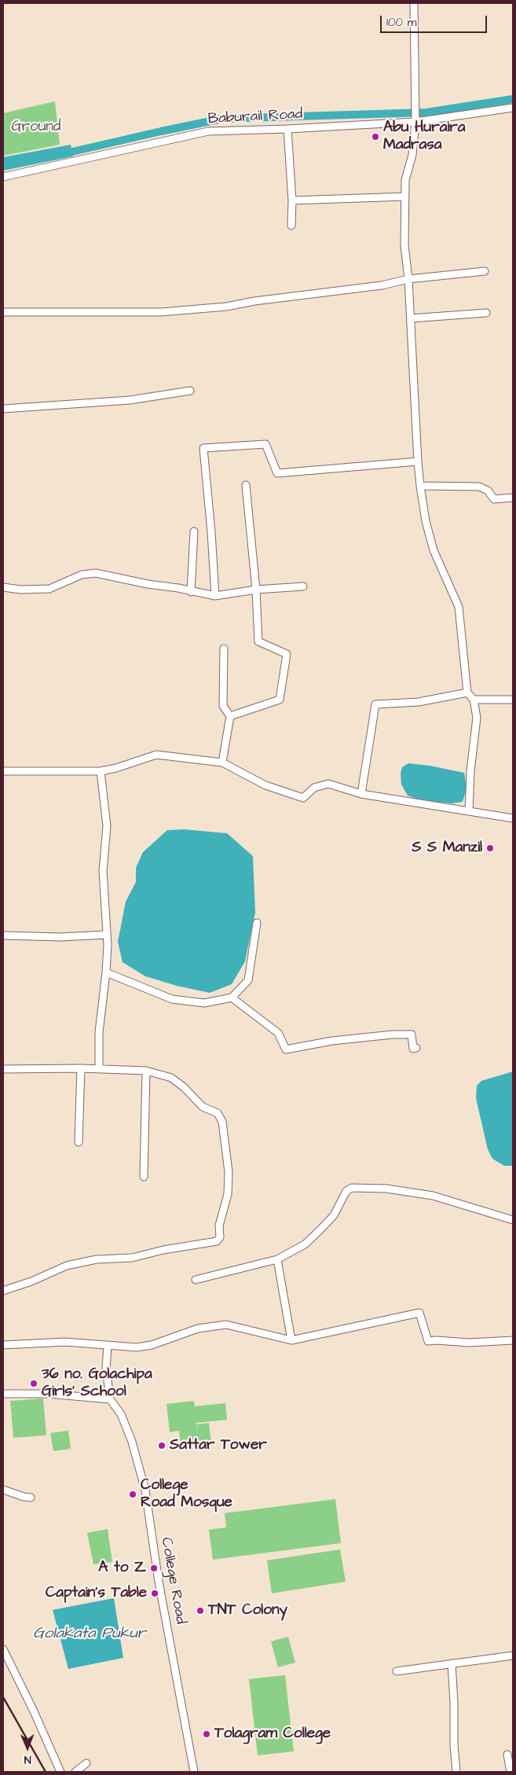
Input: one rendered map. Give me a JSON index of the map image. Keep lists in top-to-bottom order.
{
  "streets": {
    "street": ["Baburail Road", "College Road"]
  },
  "water": ["Golakata Pukur"],
  "parks": ["Ground"],
  "places": [
    "Abu Huraira Madrasa",
    "S S Manzil",
    "36 no. Golachipa Girls' School",
    "Sattar Tower",
    "College Road Mosque",
    "A to Z",
    "Captain's Table",
    "TNT Colony",
    "Tolagram College"
  ],
  "scale_bar": "100 m",
  "north": "bottom"
}
